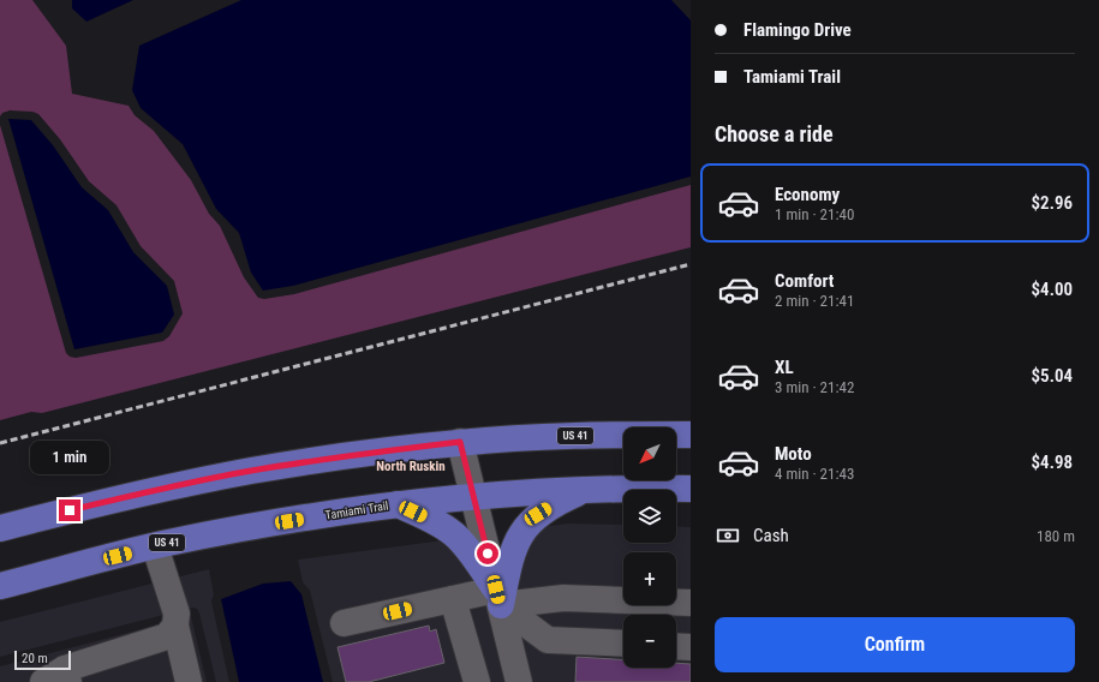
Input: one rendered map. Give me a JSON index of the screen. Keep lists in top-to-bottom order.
{
  "streets": {
    "main road": ["US 41", "Tamiami Trail"]
  },
  "districts": ["North Ruskin"],
  "scale_bar": "20 m",
  "north": "bottom left",
  "page": {
    "banner": ["Flamingo Drive", "Tamiami Trail"],
    "heading": "Choose a ride",
    "list": [
      {
        "name": "Economy",
        "note": "1 min · 21:40",
        "value": "$2.96"
      },
      {
        "name": "Comfort",
        "note": "2 min · 21:41",
        "value": "$4.00"
      },
      {
        "name": "XL",
        "note": "3 min · 21:42",
        "value": "$5.04"
      },
      {
        "name": "Moto",
        "note": "4 min · 21:43",
        "value": "$4.98"
      }
    ],
    "map_buttons": ["+", "−"],
    "bubble": "1 min",
    "pay": ["Cash", "180 m"],
    "buttons": "Confirm",
    "scale": "20 m"
  }
}
